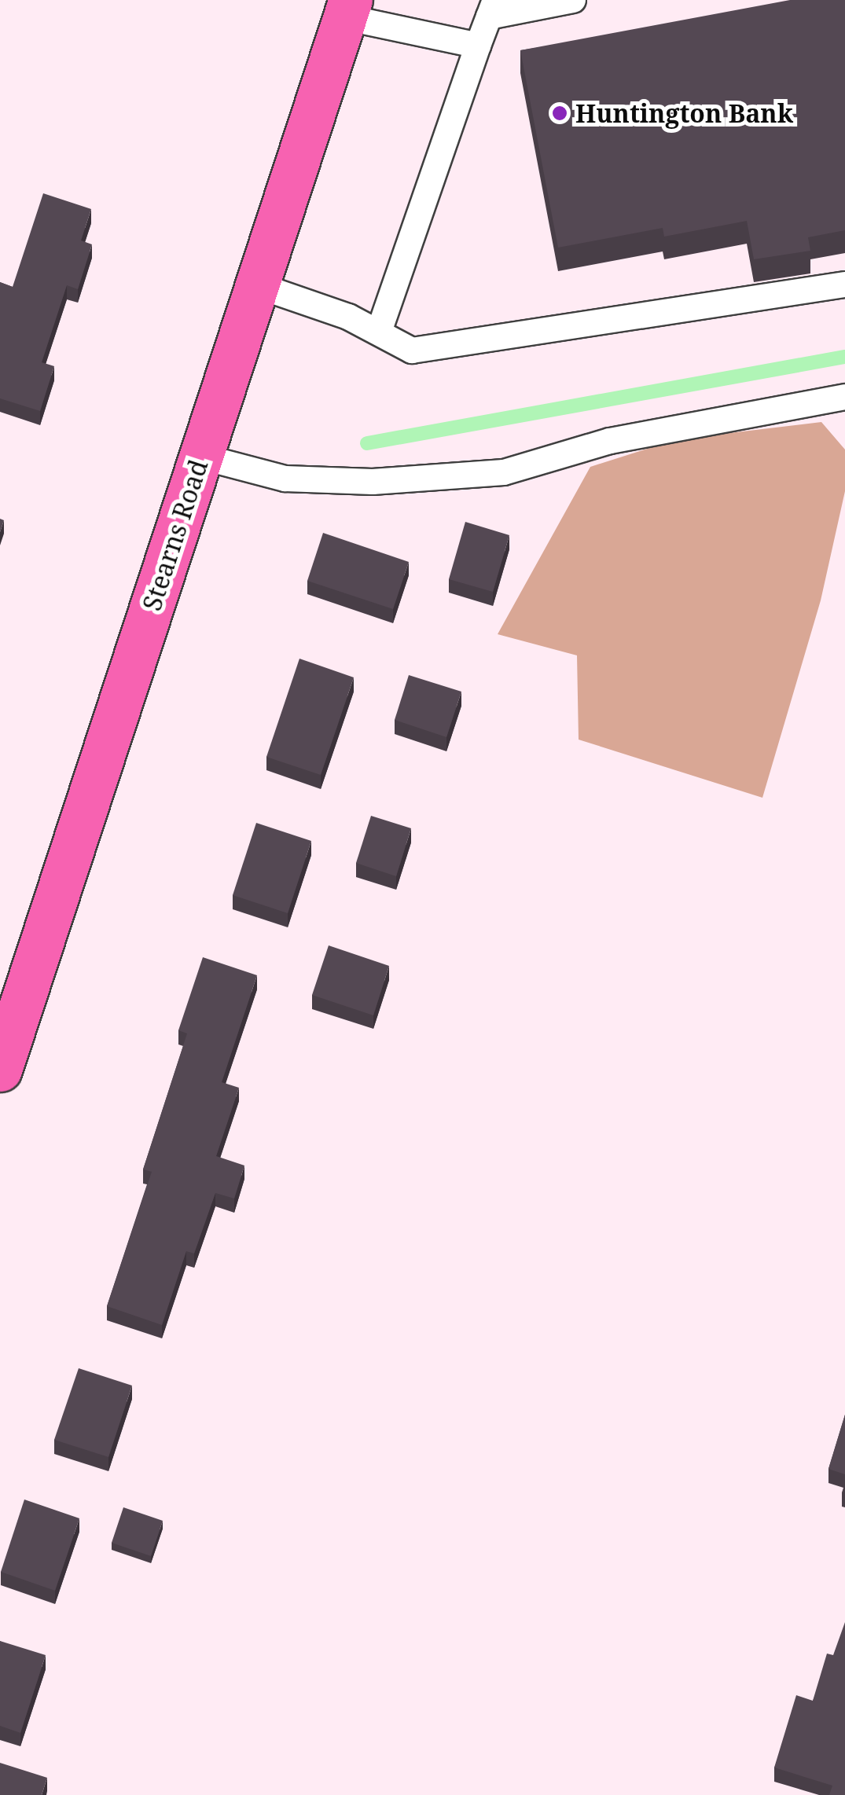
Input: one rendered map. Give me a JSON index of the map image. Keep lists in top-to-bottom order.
{
  "streets": {
    "main road": ["Stearns Road"]
  },
  "places": ["Huntington Bank"]
}
